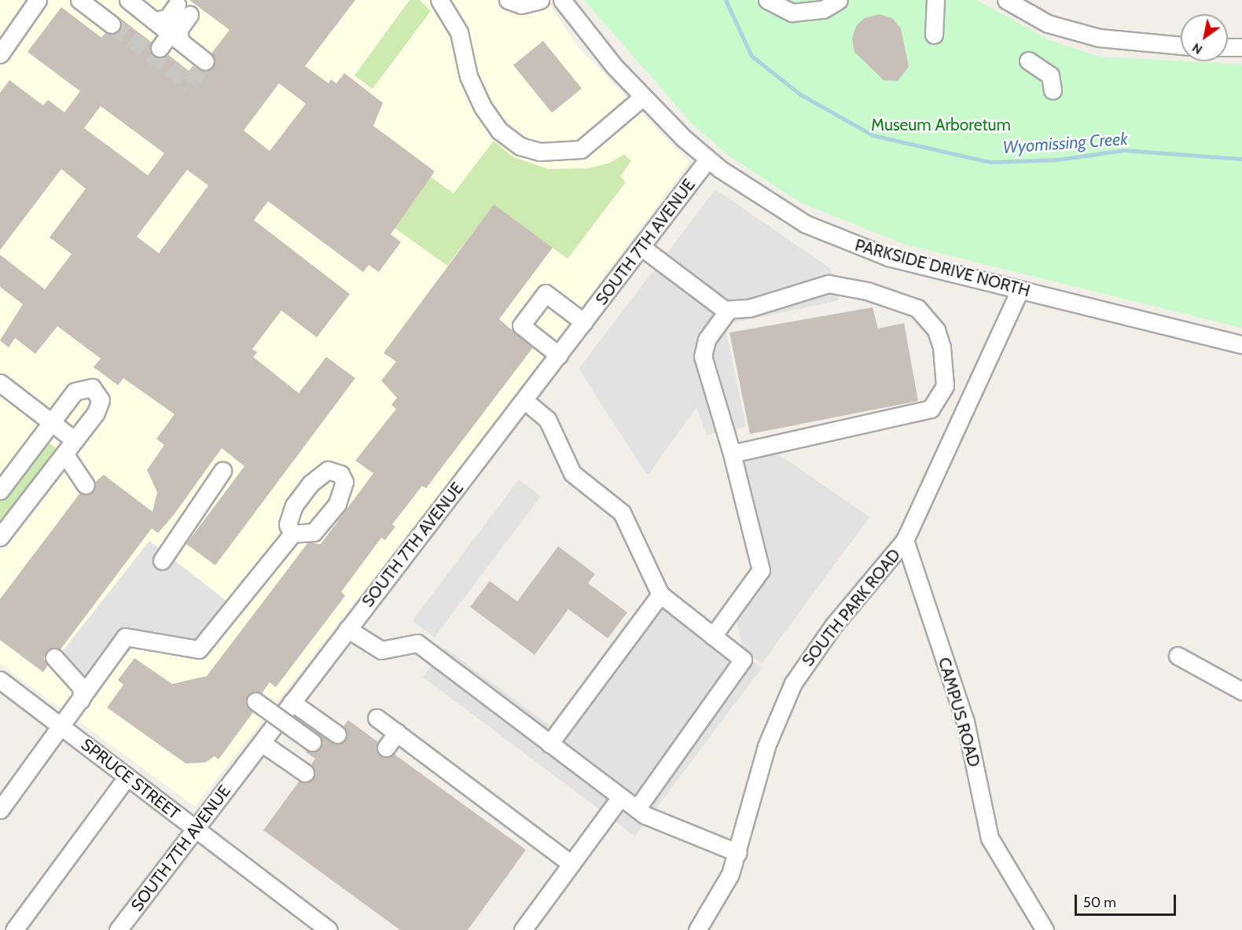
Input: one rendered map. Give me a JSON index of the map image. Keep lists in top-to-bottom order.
{
  "streets": {
    "street": [
      "SOUTH 7TH AVENUE",
      "PARKSIDE DRIVE NORTH",
      "SOUTH PARK ROAD",
      "CAMPUS ROAD",
      "SPRUCE STREET"
    ]
  },
  "crossings": [
    ["SOUTH 7TH AVENUE", "PARKSIDE DRIVE NORTH"],
    ["SOUTH 7TH AVENUE", "SPRUCE STREET"],
    ["PARKSIDE DRIVE NORTH", "SOUTH PARK ROAD"],
    ["SOUTH PARK ROAD", "CAMPUS ROAD"]
  ],
  "water": ["Wyomissing Creek"],
  "parks": ["Museum Arboretum"],
  "scale_bar": "50 m",
  "north": "bottom left"
}
